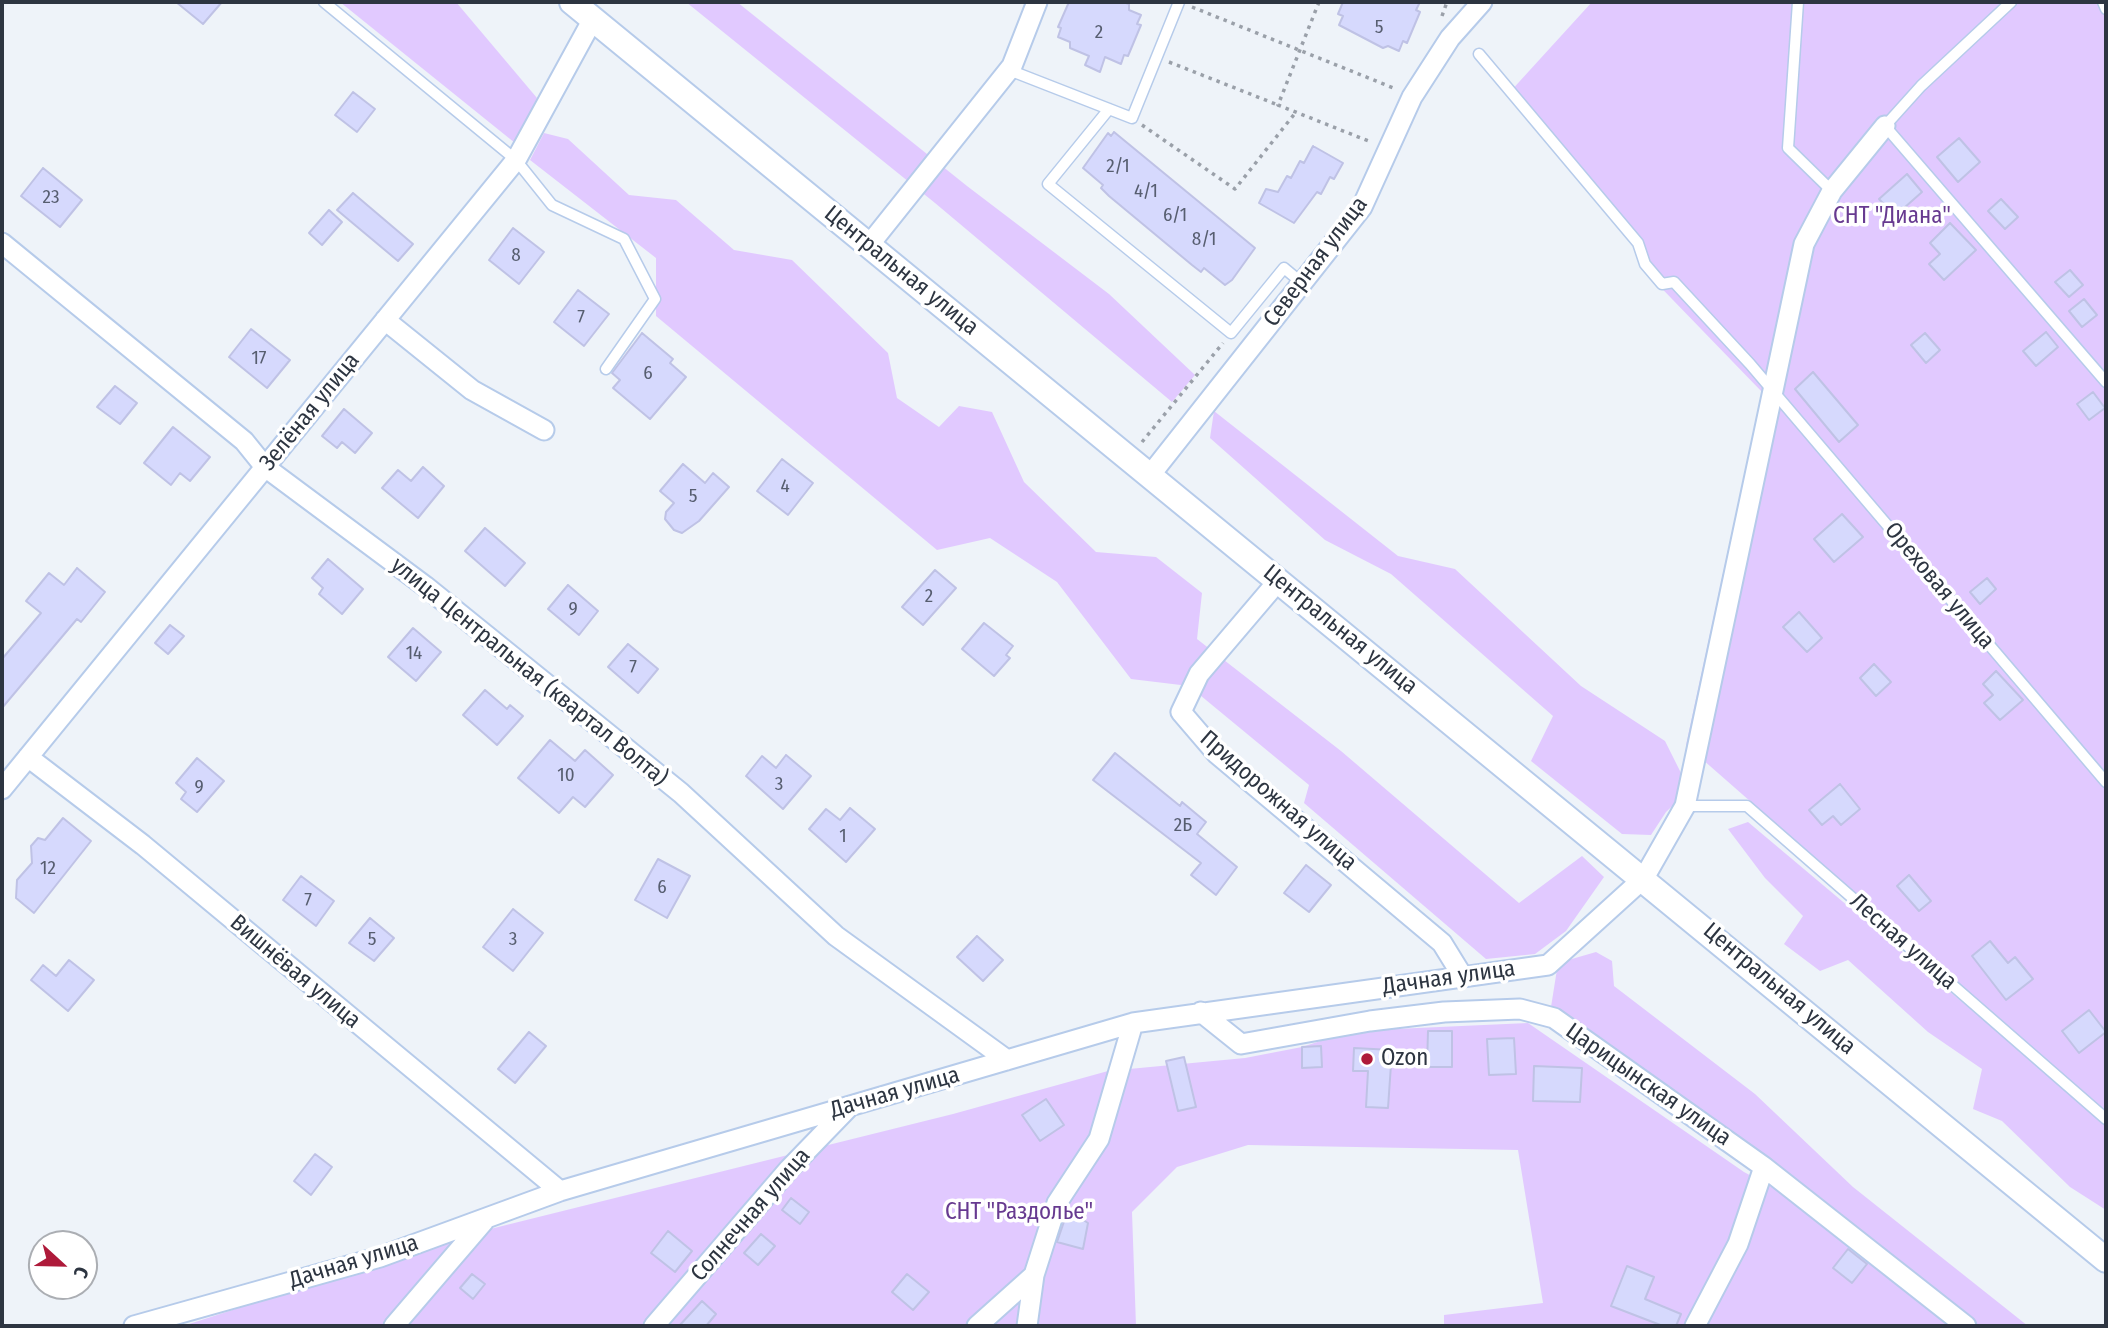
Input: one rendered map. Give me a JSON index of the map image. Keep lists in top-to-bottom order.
{
  "streets": {
    "street": [
      "Северная улица",
      "Центральная улица",
      "Зелёная улица",
      "улица Центральная (квартал Волта)",
      "Придорожная улица",
      "Вишнёвая улица",
      "Дачная улица",
      "Царицынская улица",
      "Солнечная улица"
    ],
    "lane": ["Ореховая улица", "Лесная улица"]
  },
  "crossings": [
    ["Северная улица", "Центральная улица"],
    ["Центральная улица", "Зелёная улица"],
    ["Центральная улица", "Придорожная улица"],
    ["Центральная улица", "Дачная улица"],
    ["Зелёная улица", "улица Центральная (квартал Волта)"],
    ["Зелёная улица", "Вишнёвая улица"],
    ["Ореховая улица", "Дачная улица"],
    ["улица Центральная (квартал Волта)", "Дачная улица"],
    ["Придорожная улица", "Дачная улица"],
    ["Лесная улица", "Дачная улица"],
    ["Вишнёвая улица", "Дачная улица"],
    ["Дачная улица", "Царицынская улица"],
    ["Дачная улица", "Солнечная улица"]
  ],
  "parks": ["СНТ \"Диана\"", "СНТ \"Раздолье\""],
  "places": ["Ozon"],
  "house_numbers": [
    "5",
    "2",
    "2/1",
    "4/1",
    "23",
    "6/1",
    "8/1",
    "8",
    "7",
    "17",
    "6",
    "4",
    "5",
    "2",
    "9",
    "14",
    "7",
    "10",
    "3",
    "9",
    "2Б",
    "1",
    "12",
    "6",
    "7",
    "5",
    "3"
  ],
  "north": "right"
}
